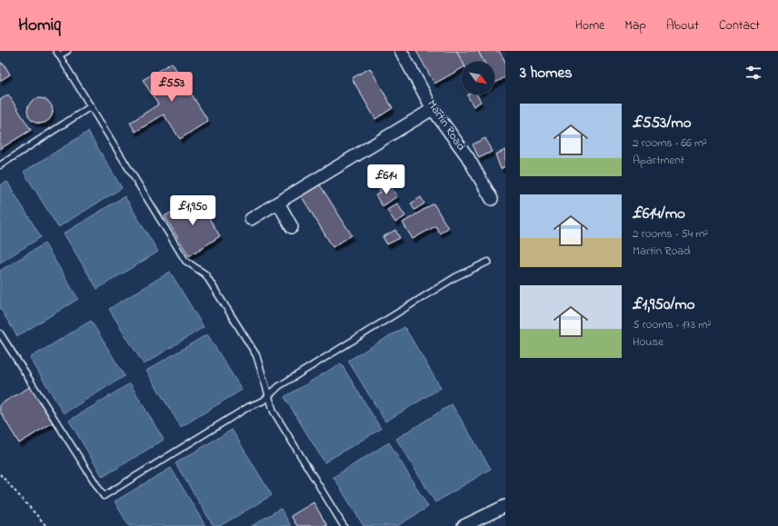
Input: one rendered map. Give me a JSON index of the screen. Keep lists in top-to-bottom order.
{
  "streets": {
    "street": ["Martin Road"]
  },
  "north": "bottom right",
  "page": {
    "header": "Homiq",
    "nav": [
      "Home",
      "Map",
      "About",
      "Contact"
    ],
    "heading": "3 homes",
    "price": ["£553", "£614", "£1,950"],
    "list": [
      {
        "name": "£553/mo",
        "note": "2 rooms · 66 m² · Apartment"
      },
      {
        "name": "£614/mo",
        "note": "2 rooms · 54 m² · Martin Road"
      },
      {
        "name": "£1,950/mo",
        "note": "5 rooms · 173 m² · House"
      }
    ]
  }
}
